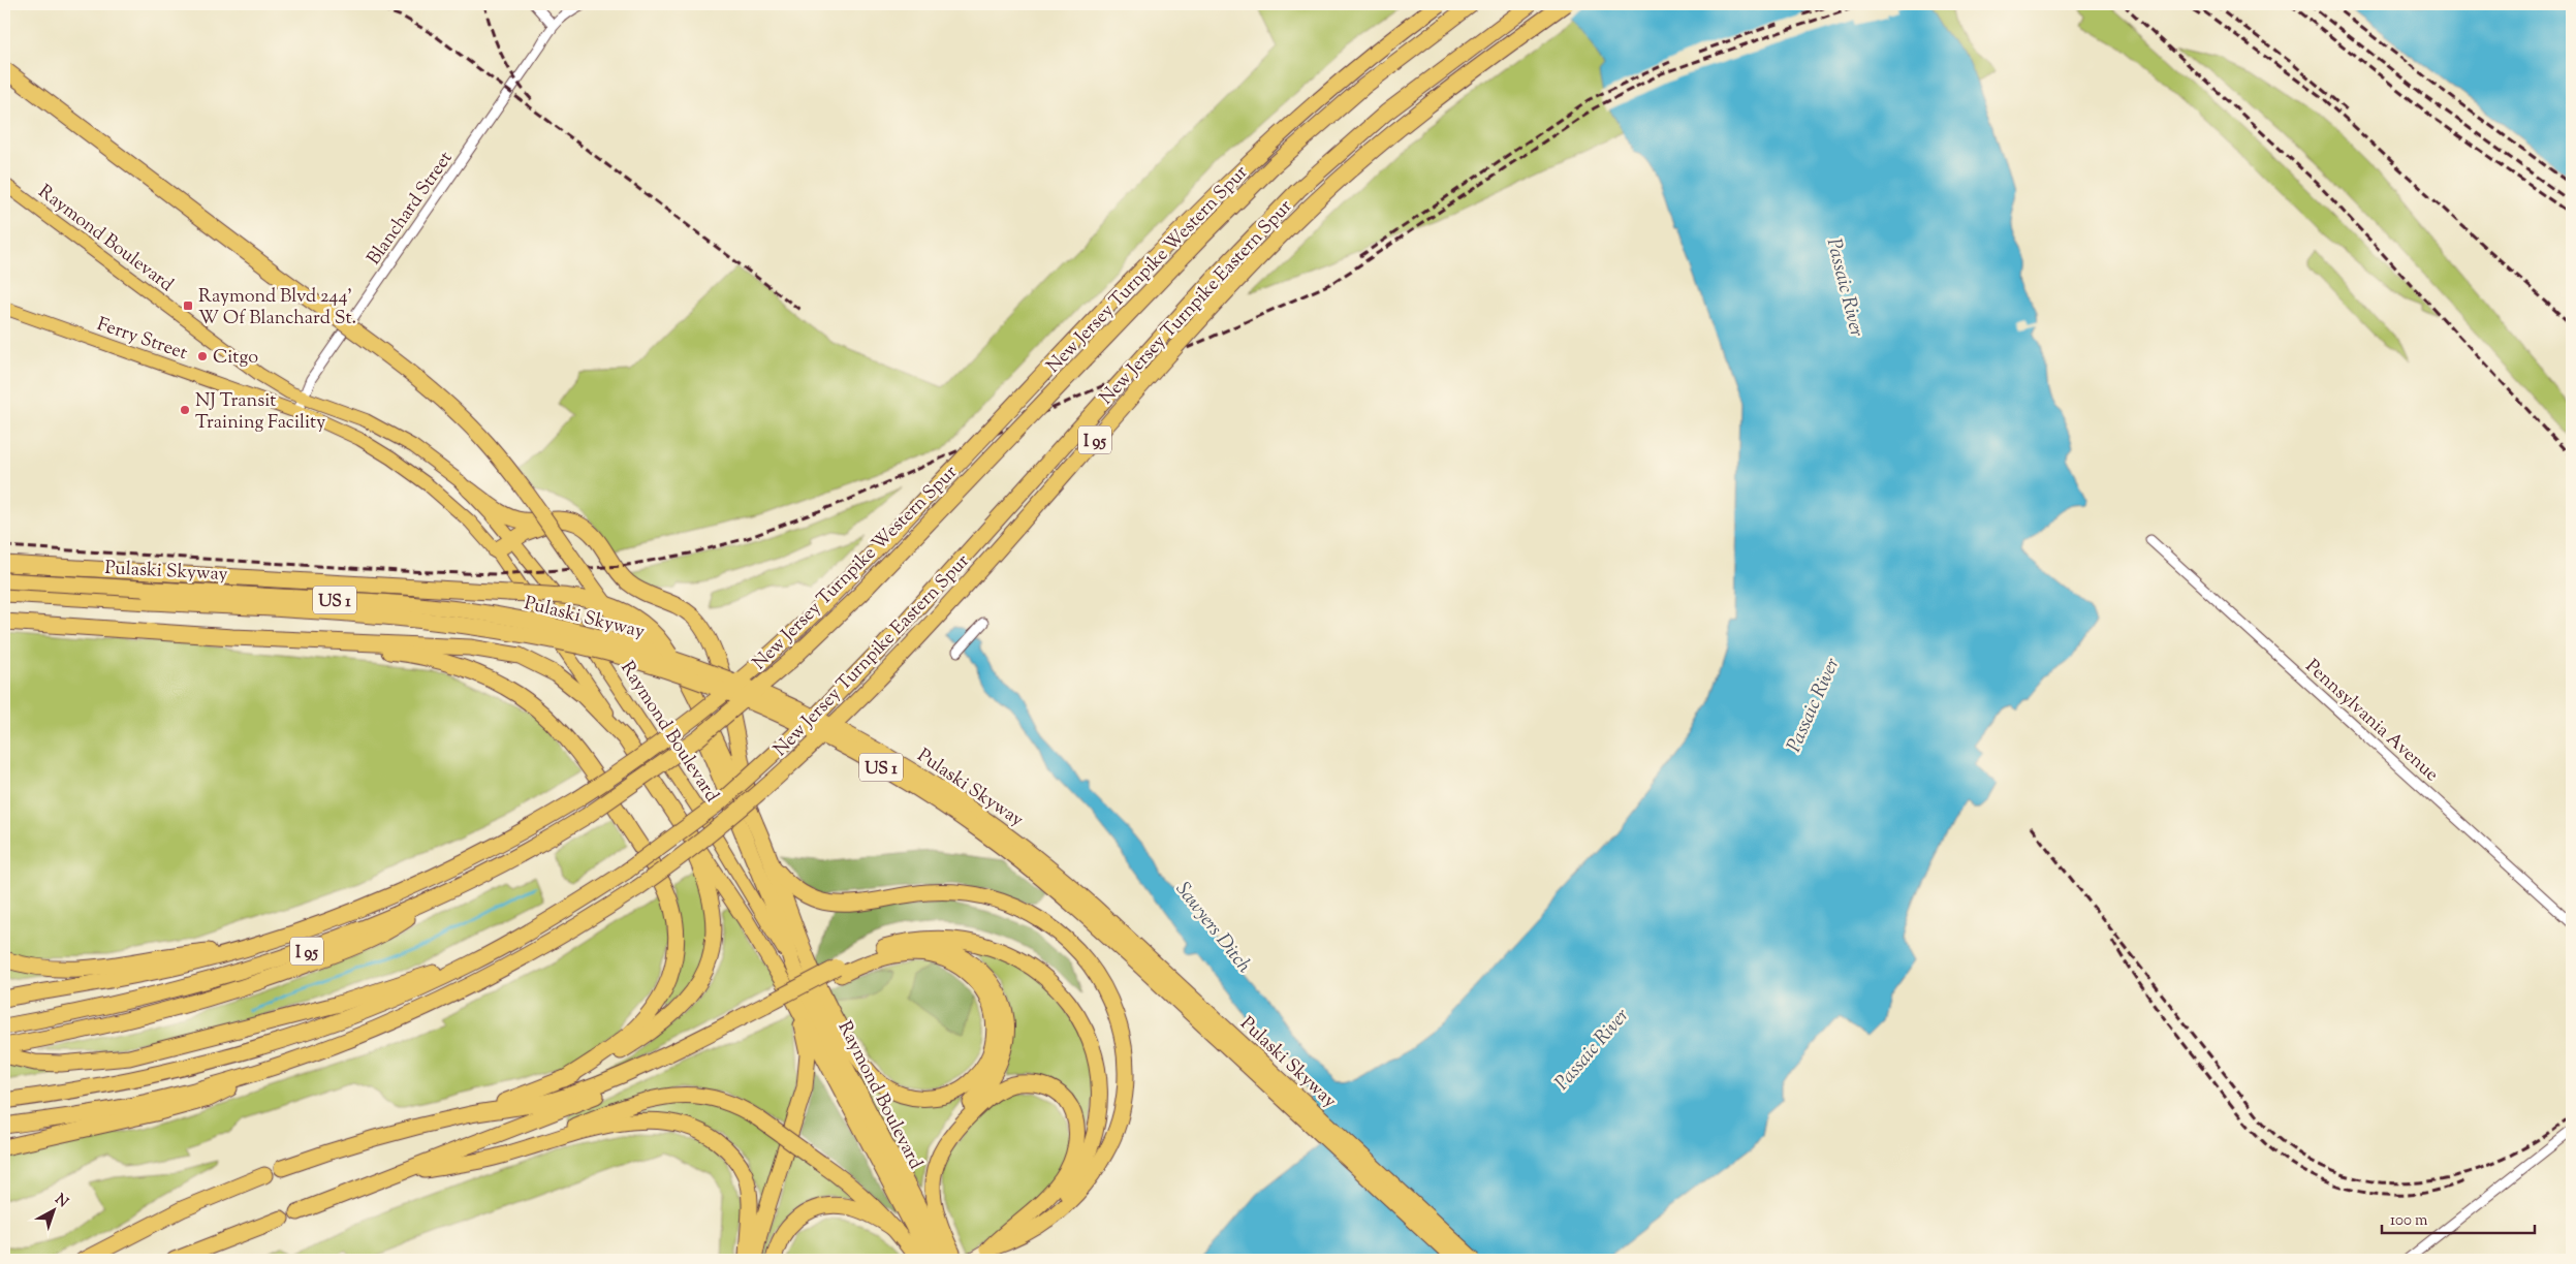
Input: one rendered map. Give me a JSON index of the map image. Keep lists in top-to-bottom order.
{
  "streets": {
    "highway": [
      "Raymond Boulevard",
      "New Jersey Turnpike Western Spur",
      "New Jersey Turnpike Eastern Spur",
      "I 95",
      "Pulaski Skyway",
      "US 1"
    ],
    "main road": ["Ferry Street"],
    "street": ["Blanchard Street", "Pennsylvania Avenue"]
  },
  "crossings": [
    ["Blanchard Street", "Raymond Boulevard"],
    ["Blanchard Street", "Ferry Street"],
    ["Raymond Boulevard", "Ferry Street"],
    ["Pulaski Skyway", "US 1"]
  ],
  "water": ["Passaic River", "Sawyers Ditch"],
  "places": {
    "transit": ["Raymond Blvd 244' W Of Blanchard St."],
    "other": ["Citgo", "NJ Transit Training Facility"]
  },
  "scale_bar": "100 m",
  "north": "top right"
}
